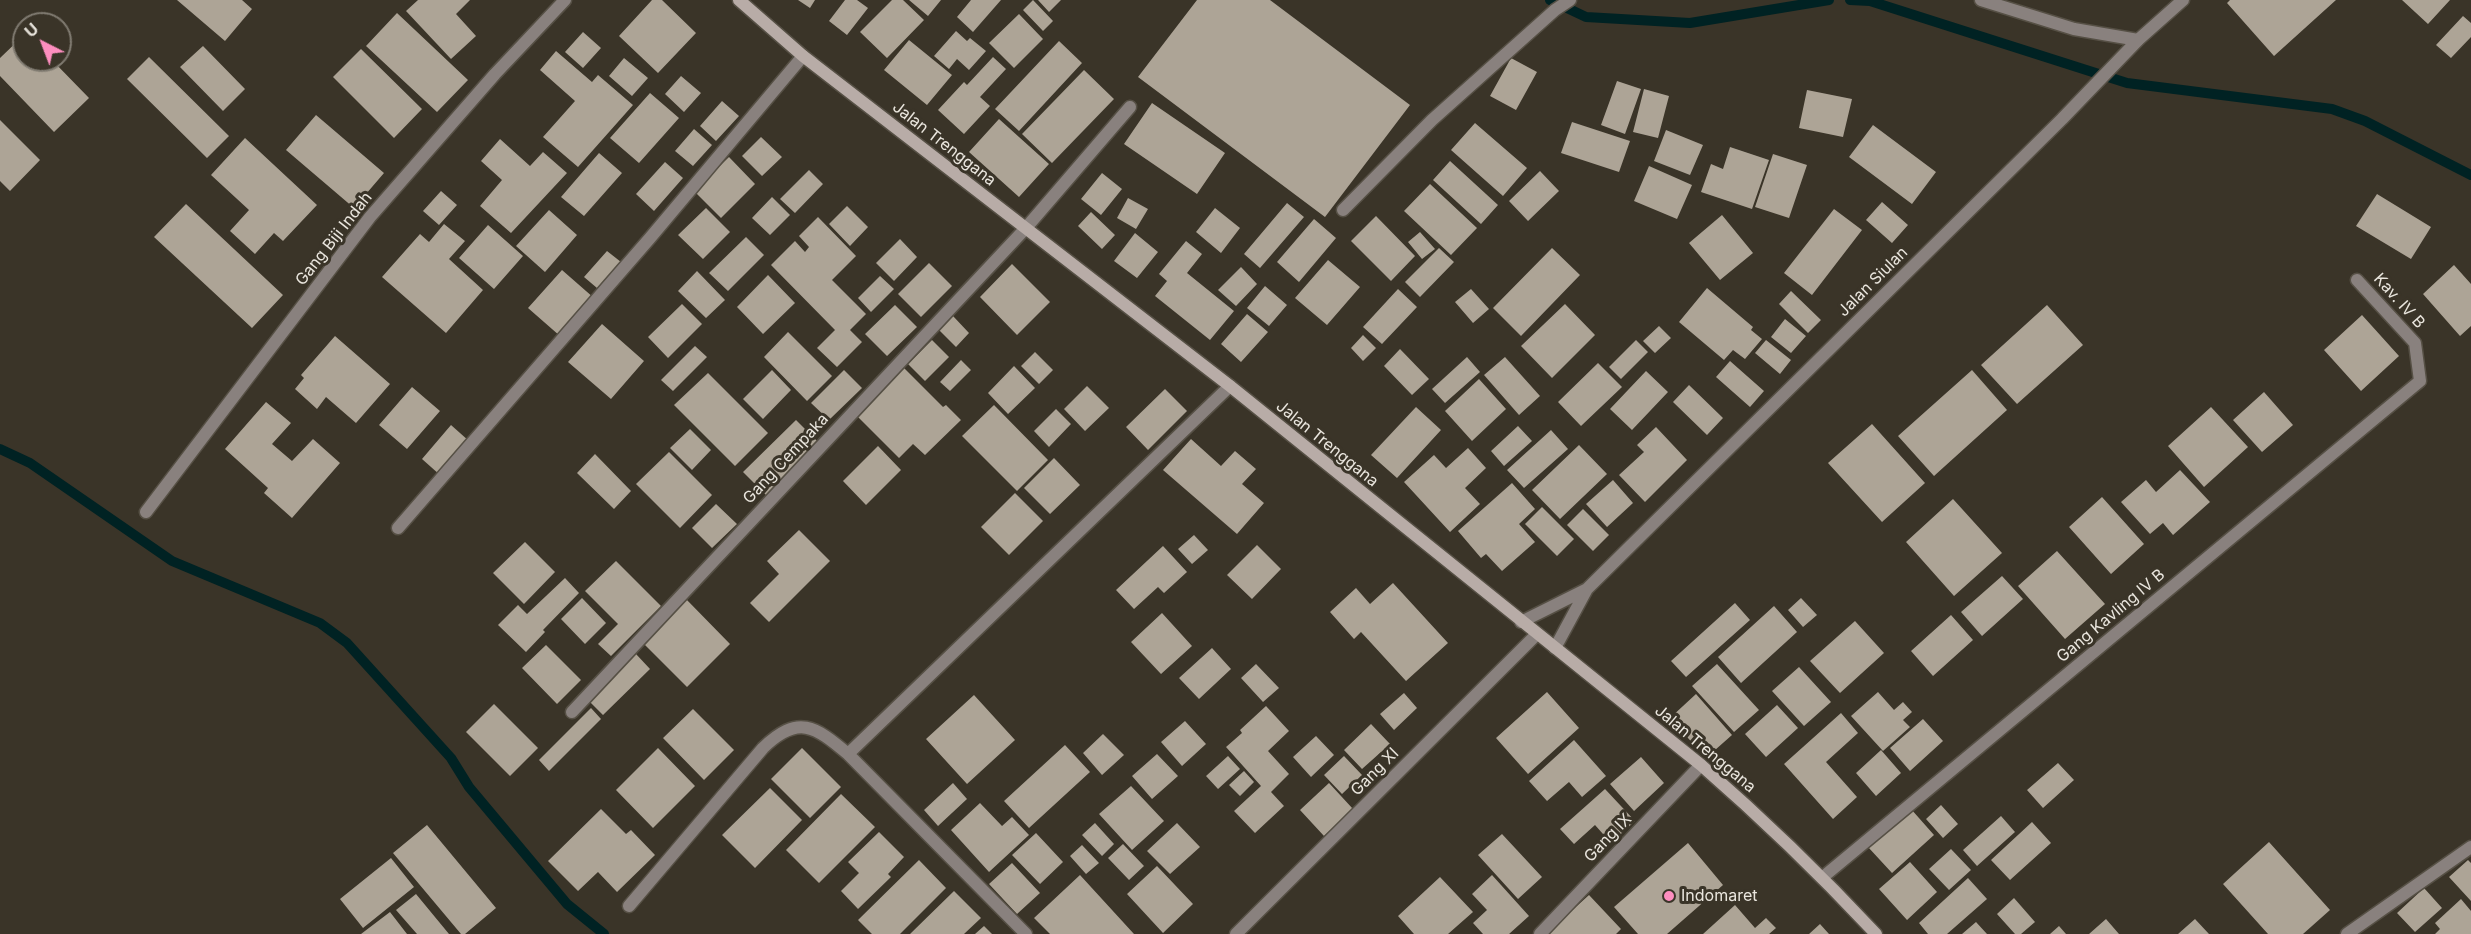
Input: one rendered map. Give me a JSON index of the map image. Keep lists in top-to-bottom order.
{
  "streets": {
    "main road": ["Jalan Trenggana"],
    "street": [
      "Gang Biji Indah",
      "Jalan Siulan",
      "Kav. IV B",
      "Gang Cempaka",
      "Gang Kavling IV B",
      "Gang XI",
      "Gang IX"
    ]
  },
  "crossings": [
    ["Jalan Trenggana", "Jalan Siulan"],
    ["Jalan Trenggana", "Gang Cempaka"],
    ["Jalan Trenggana", "Gang Kavling IV B"],
    ["Jalan Trenggana", "Gang XI"],
    ["Jalan Trenggana", "Gang IX"],
    ["Kav. IV B", "Gang Kavling IV B"]
  ],
  "places": ["Indomaret"],
  "north": "top left"
}
